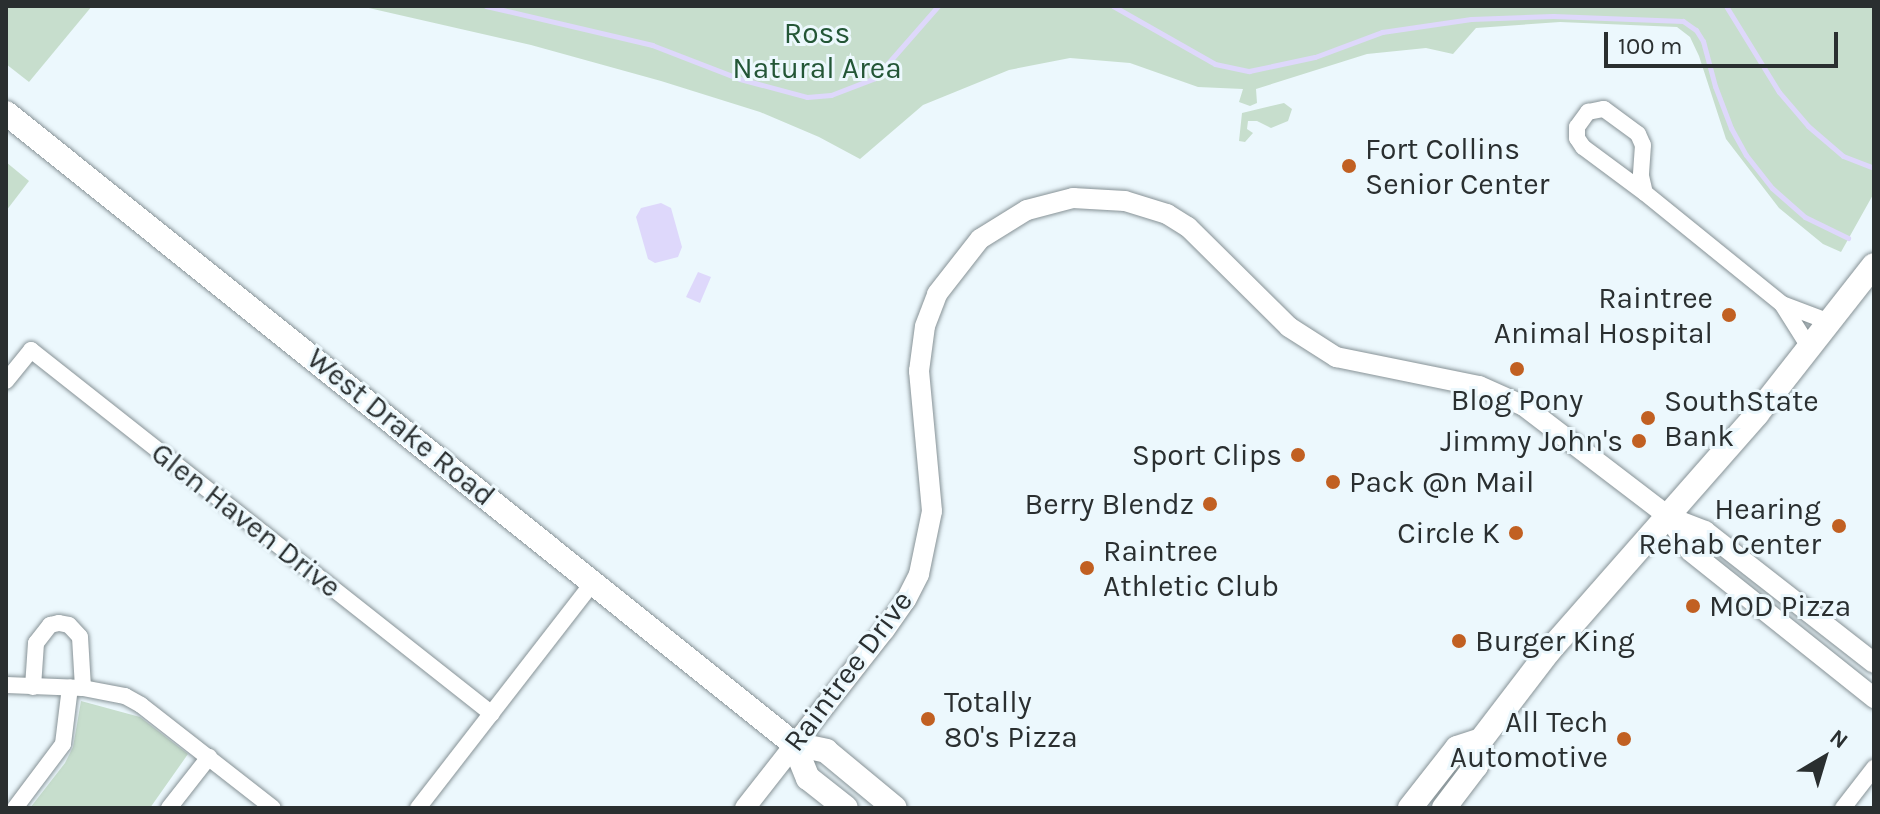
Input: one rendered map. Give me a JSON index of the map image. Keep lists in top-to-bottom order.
{
  "streets": {
    "main road": ["West Drake Road"],
    "street": ["Glen Haven Drive", "Raintree Drive"]
  },
  "crossings": [
    ["West Drake Road", "Raintree Drive"]
  ],
  "parks": ["Ross Natural Area"],
  "places": [
    "Fort Collins Senior Center",
    "Raintree Animal Hospital",
    "Blog Pony",
    "SouthState Bank",
    "Jimmy John's",
    "Sport Clips",
    "Pack @n Mail",
    "Berry Blendz",
    "Hearing Rehab Center",
    "Circle K",
    "Raintree Athletic Club",
    "MOD Pizza",
    "Burger King",
    "Totally 80's Pizza",
    "All Tech Automotive"
  ],
  "scale_bar": "100 m",
  "north": "top right"
}
